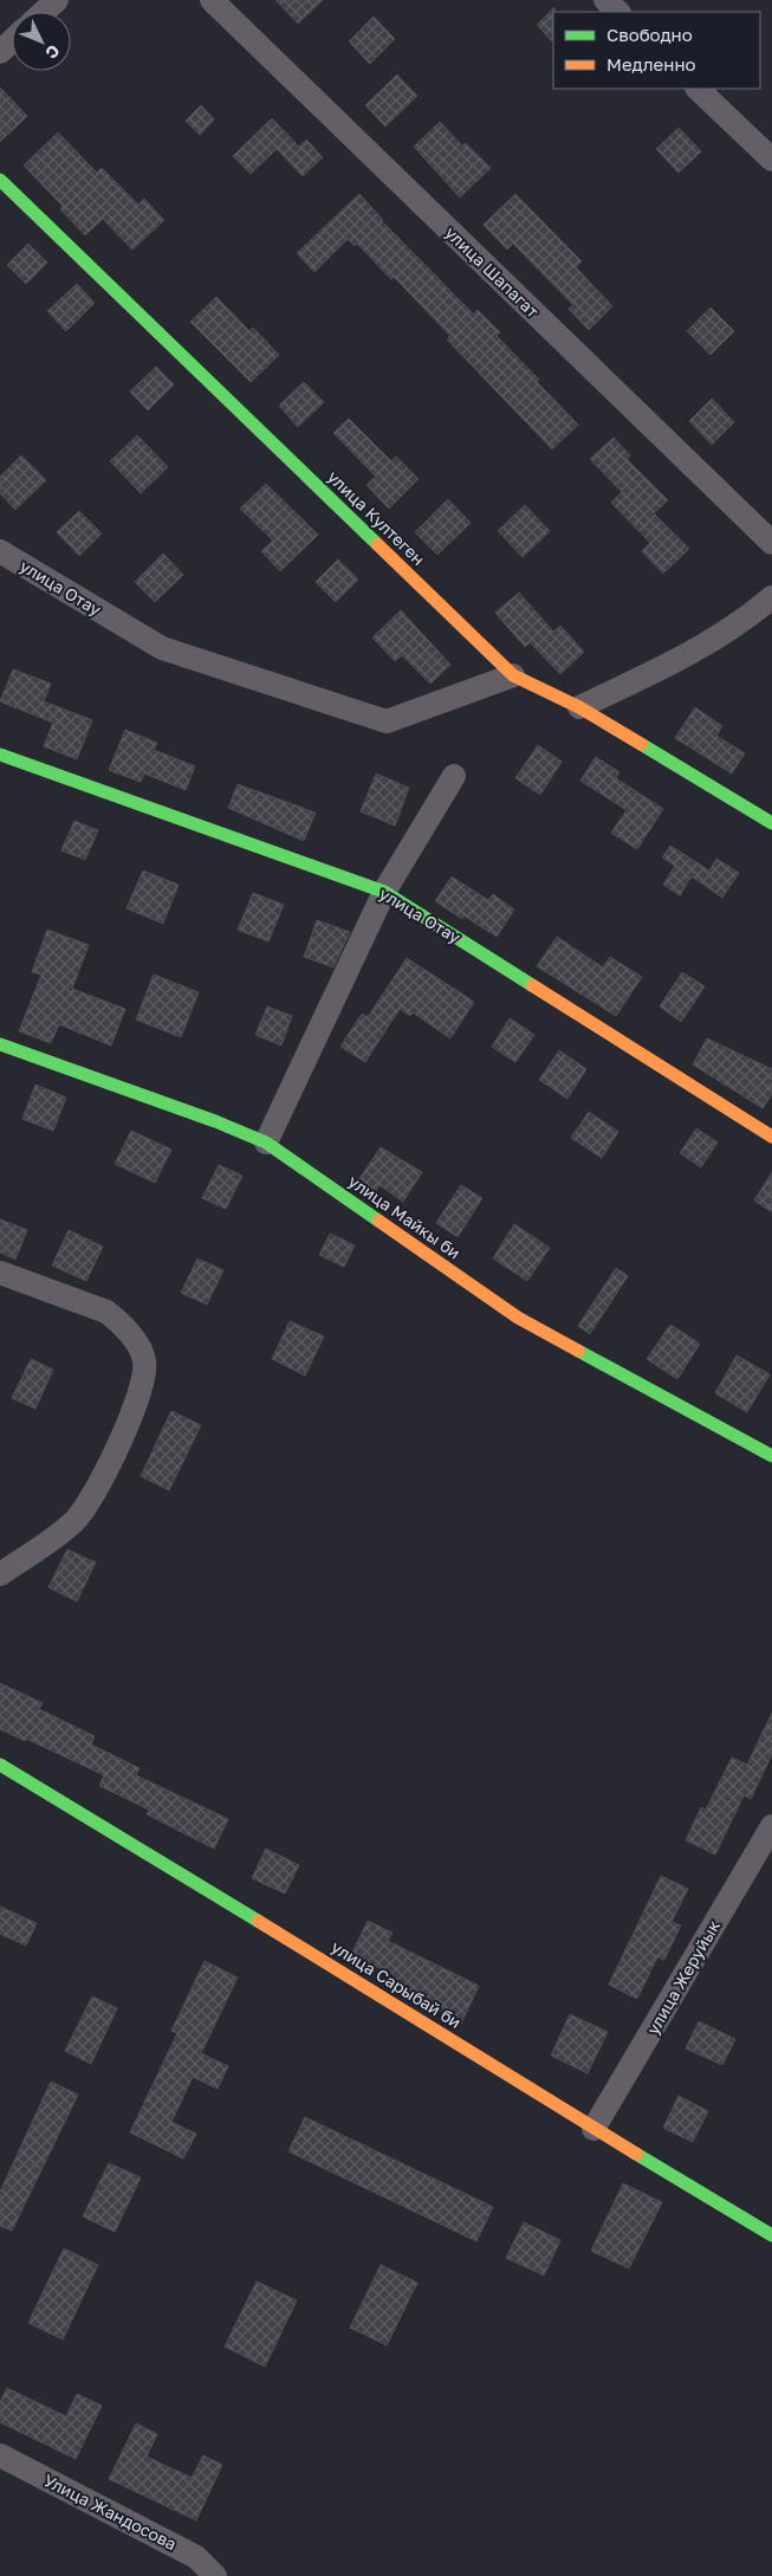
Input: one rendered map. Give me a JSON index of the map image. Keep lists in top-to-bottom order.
{
  "streets": {
    "street": [
      "улица Шапагат",
      "улица Култеген",
      "улица Отау",
      "улица Майкы би",
      "улица Жеруйык",
      "улица Сарыбай би",
      "Улица Жандосова"
    ]
  },
  "crossings": [
    ["улица Култеген", "улица Отау"],
    ["улица Жеруйык", "улица Сарыбай би"]
  ],
  "legend": ["Свободно", "Медленно"],
  "north": "bottom right"
}
